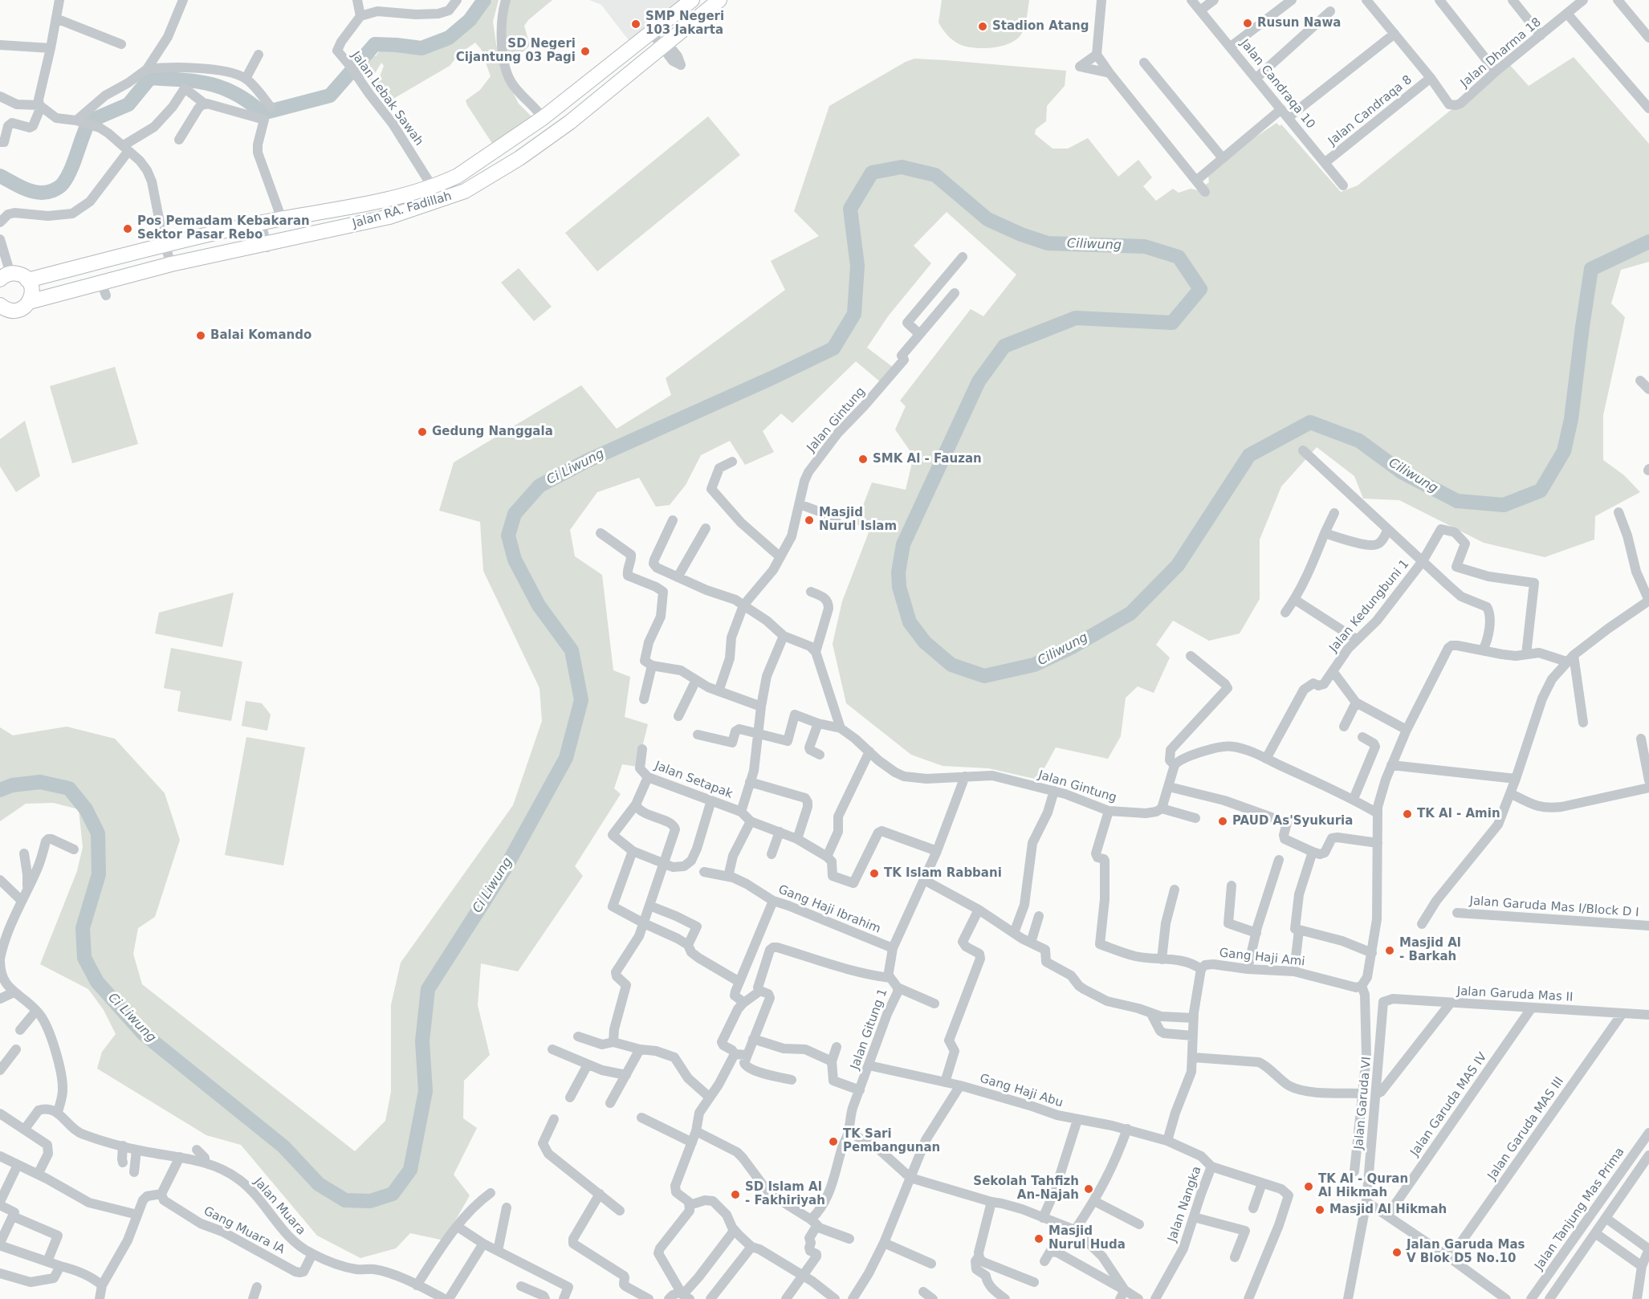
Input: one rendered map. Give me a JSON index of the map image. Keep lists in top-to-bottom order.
{
  "streets": {
    "main road": ["Jalan RA. Fadillah"],
    "street": [
      "Jalan Dharma 18",
      "Jalan Candraqa 10",
      "Jalan Lebak Sawah",
      "Jalan Candraqa 8",
      "Jalan Gintung",
      "Jalan Kedungbuni 1",
      "Jalan Setapak",
      "Jalan Garuda Mas I/Block D I",
      "Gang Haji Ibrahim",
      "Gang Haji Ami",
      "Jalan Garuda Mas II",
      "Jalan Gitung 1",
      "Gang Haji Abu",
      "Jalan Garuda VI",
      "Jalan Garuda MAS IV",
      "Jalan Garuda MAS III",
      "Jalan Nangka",
      "Jalan Muara",
      "Jalan Tanjung Mas Prima",
      "Gang Muara IA"
    ]
  },
  "crossings": [
    ["Jalan Dharma 18", "Jalan Candraqa 8"],
    ["Jalan Candraqa 10", "Jalan Candraqa 8"],
    ["Jalan Lebak Sawah", "Jalan RA. Fadillah"],
    ["Jalan Gintung", "Jalan Gitung 1"],
    ["Gang Haji Ibrahim", "Jalan Gitung 1"],
    ["Jalan Garuda Mas II", "Jalan Garuda VI"],
    ["Jalan Garuda Mas II", "Jalan Garuda MAS IV"],
    ["Jalan Garuda Mas II", "Jalan Garuda MAS III"],
    ["Jalan Gitung 1", "Gang Haji Abu"],
    ["Gang Haji Abu", "Jalan Nangka"],
    ["Jalan Muara", "Gang Muara IA"]
  ],
  "water": ["Ciliwung", "Ci Liwung"],
  "places": [
    "Rusun Nawa",
    "SMP Negeri 103 Jakarta",
    "Stadion Atang",
    "SD Negeri Cijantung 03 Pagi",
    "Pos Pemadam Kebakaran Sektor Pasar Rebo",
    "Balai Komando",
    "Gedung Nanggala",
    "SMK Al - Fauzan",
    "Masjid Nurul Islam",
    "TK Al - Amin",
    "PAUD As'Syukuria",
    "TK Islam Rabbani",
    "Masjid Al - Barkah",
    "TK Sari Pembangunan",
    "TK Al - Quran Al Hikmah",
    "Sekolah Tahfizh An-Najah",
    "SD Islam Al - Fakhiriyah",
    "Masjid Al Hikmah",
    "Masjid Nurul Huda",
    "Jalan Garuda Mas V Blok D5 No.10"
  ]
}
